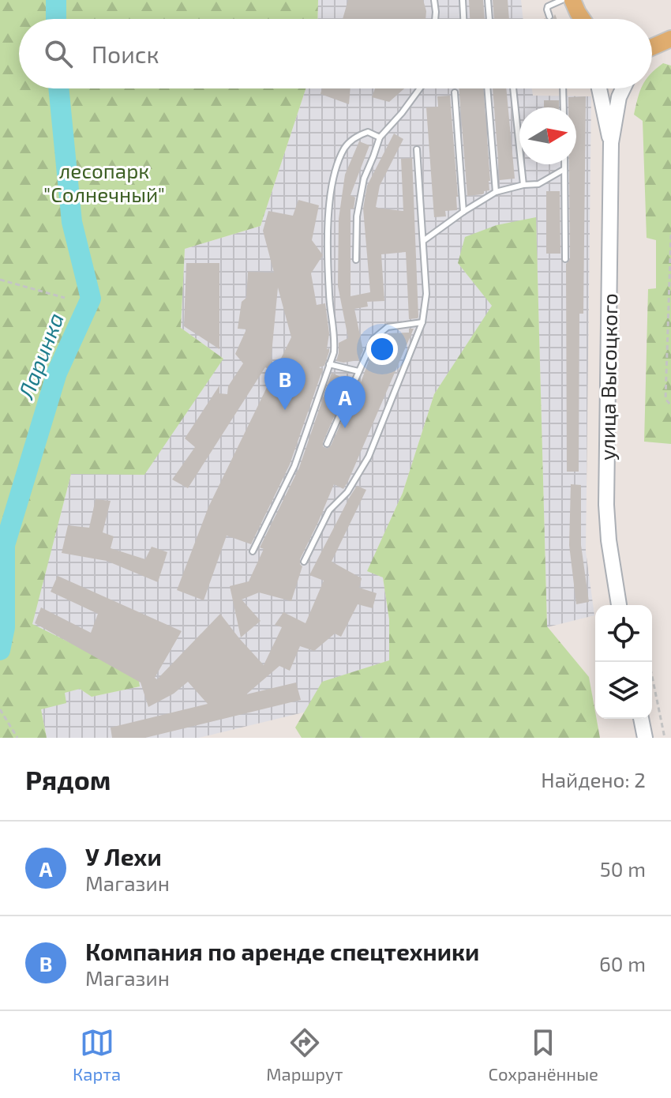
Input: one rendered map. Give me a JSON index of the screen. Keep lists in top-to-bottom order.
{
  "streets": {
    "main road": ["улица Высоцкого"]
  },
  "water": ["Ларинка"],
  "parks": ["лесопарк \"Солнечный\""],
  "north": "right",
  "page": {
    "search": "Поиск",
    "pins": ["B", "A"],
    "heading": ["Рядом", "Найдено: 2"],
    "list": [
      {
        "mark": "A",
        "name": "У Лехи",
        "note": "Магазин",
        "value": "50 m"
      },
      {
        "mark": "B",
        "name": "Компания по аренде спецтехники",
        "note": "Магазин",
        "value": "60 m"
      }
    ],
    "nav": ["Карта", "Маршрут", "Сохранённые"]
  }
}
